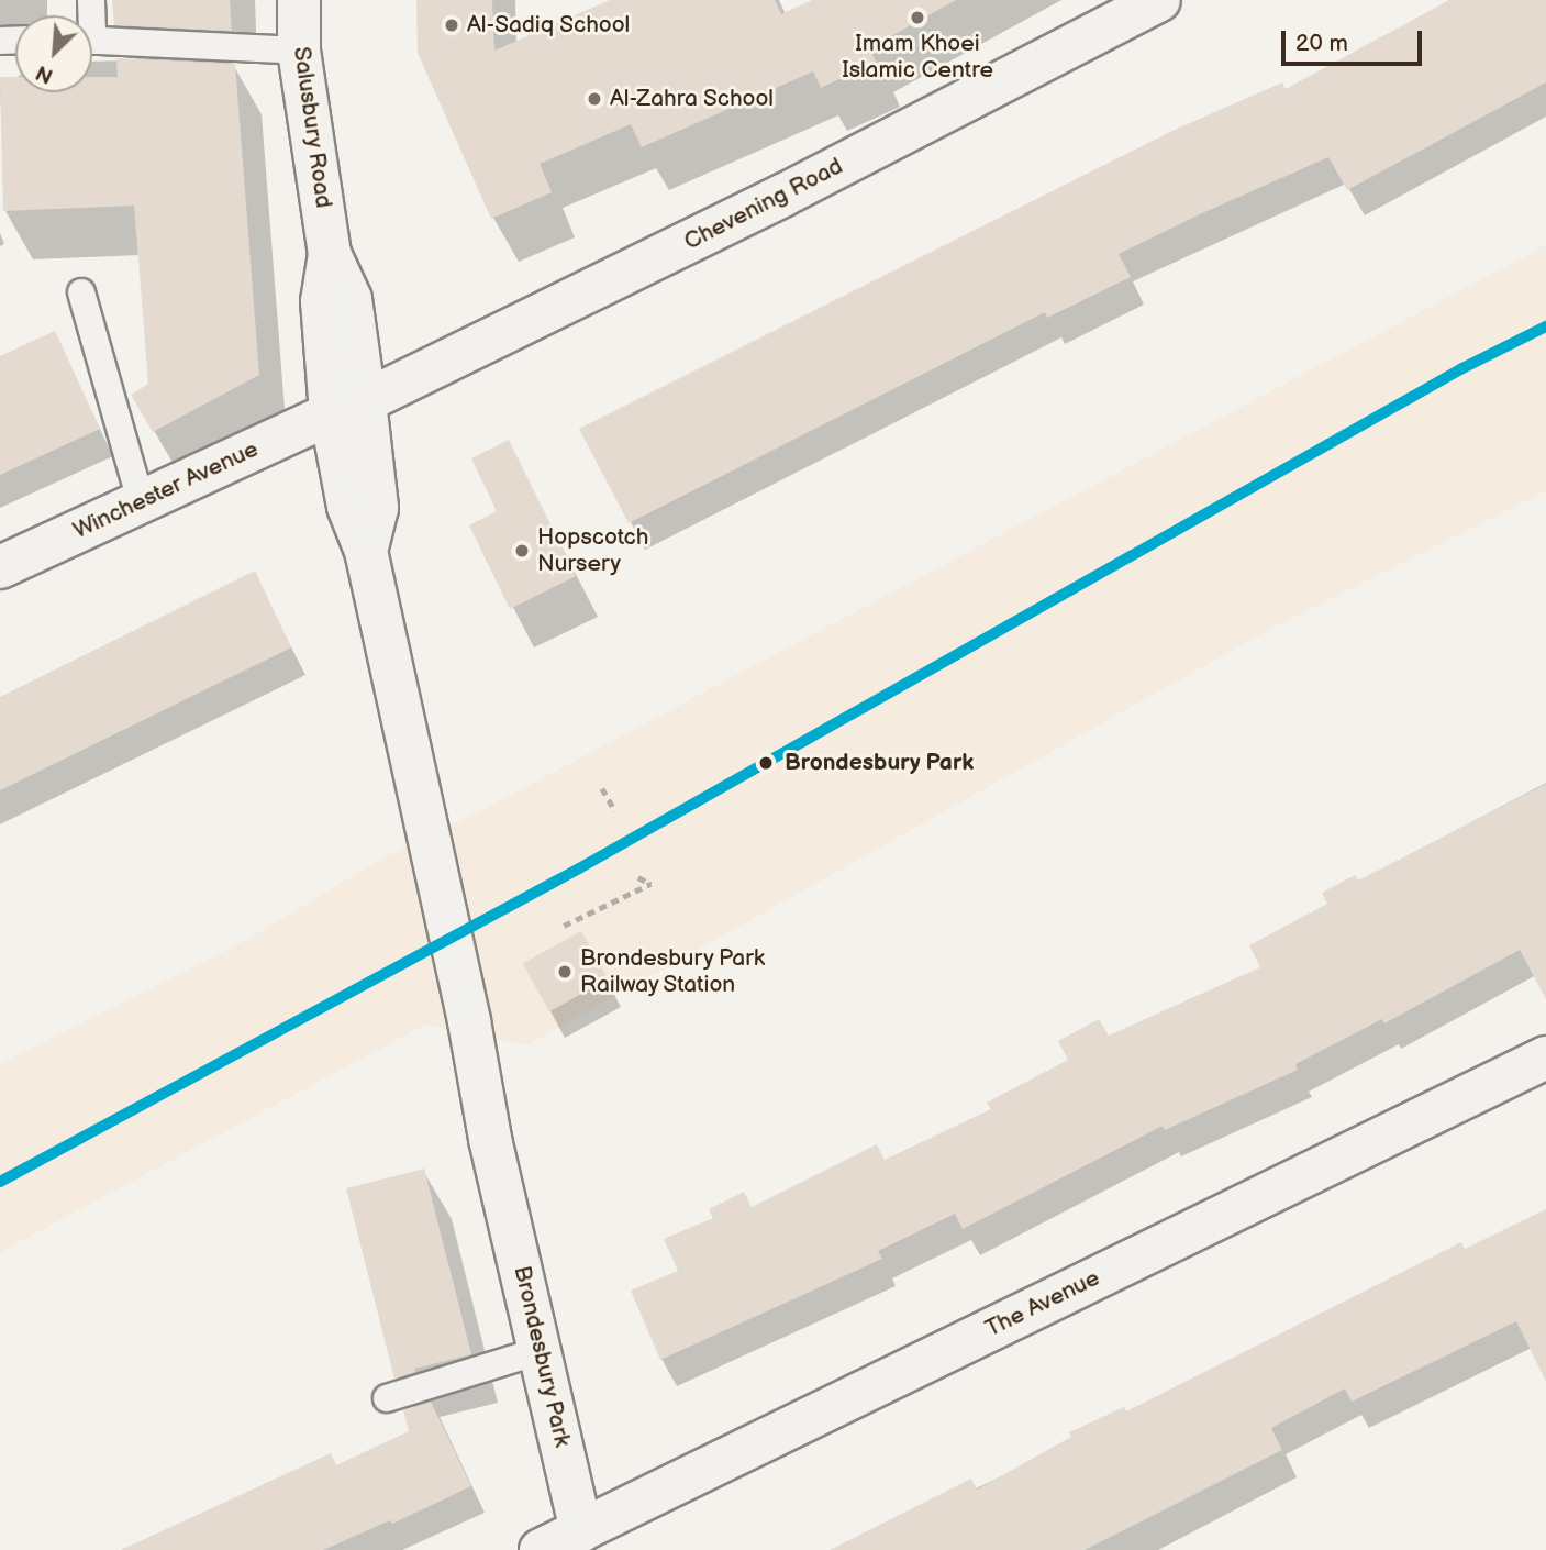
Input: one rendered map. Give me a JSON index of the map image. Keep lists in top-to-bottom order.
{
  "streets": {
    "street": [
      "Salusbury Road",
      "Chevening Road",
      "Winchester Avenue",
      "The Avenue",
      "Brondesbury Park"
    ]
  },
  "crossings": [
    ["Salusbury Road", "Chevening Road"],
    ["Salusbury Road", "Winchester Avenue"],
    ["Salusbury Road", "Brondesbury Park"],
    ["Chevening Road", "Winchester Avenue"],
    ["Chevening Road", "Brondesbury Park"],
    ["Winchester Avenue", "Brondesbury Park"],
    ["The Avenue", "Brondesbury Park"]
  ],
  "places": [
    "Imam Khoei Islamic Centre",
    "Al-Sadiq School",
    "Al-Zahra School",
    "Hopscotch Nursery",
    "Brondesbury Park",
    "Brondesbury Park Railway Station"
  ],
  "scale_bar": "20 m",
  "north": "bottom left"
}
